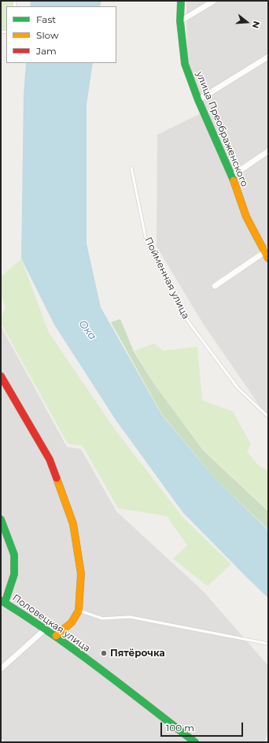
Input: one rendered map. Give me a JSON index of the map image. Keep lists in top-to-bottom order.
{
  "streets": {
    "street": ["улица Преображенского", "Половецкая улица"],
    "lane": ["Пойменная улица"]
  },
  "water": ["Ока"],
  "places": ["Пятёрочка"],
  "legend": ["Fast", "Slow", "Jam"],
  "scale_bar": "100 m",
  "north": "right"
}
